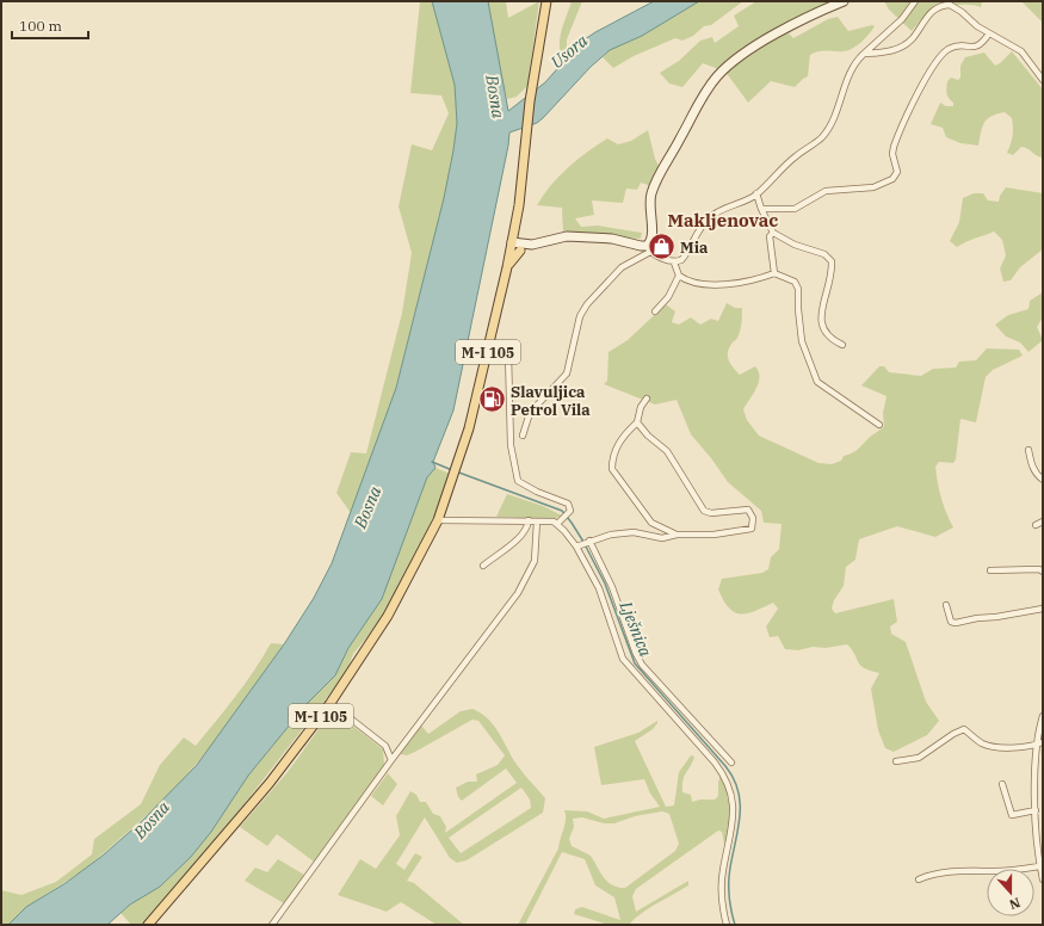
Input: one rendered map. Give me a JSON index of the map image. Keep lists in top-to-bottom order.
{
  "streets": {
    "main road": ["M-I 105"]
  },
  "districts": ["Makljenovac"],
  "water": ["Usora", "Bosna", "Lješnica"],
  "places": {
    "shop": ["Mia"],
    "fuel station": ["Slavuljica Petrol Vila"]
  },
  "scale_bar": "100 m",
  "north": "bottom"
}
